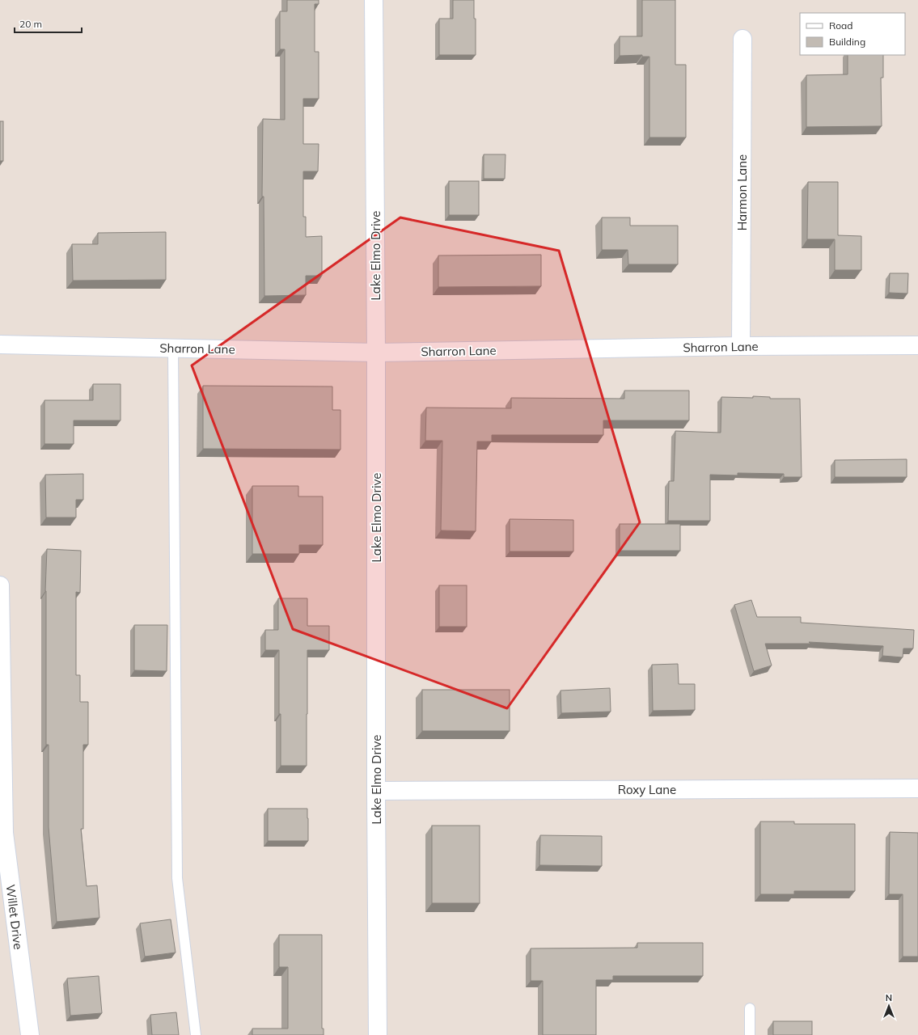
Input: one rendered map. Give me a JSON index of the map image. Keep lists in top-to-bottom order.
{
  "streets": {
    "street": [
      "Harmon Lane",
      "Lake Elmo Drive",
      "Sharron Lane",
      "Roxy Lane",
      "Willet Drive"
    ]
  },
  "crossings": [
    ["Harmon Lane", "Sharron Lane"],
    ["Lake Elmo Drive", "Sharron Lane"],
    ["Lake Elmo Drive", "Roxy Lane"]
  ],
  "legend": ["Road", "Building"],
  "scale_bar": "20 m",
  "north": "top"
}
